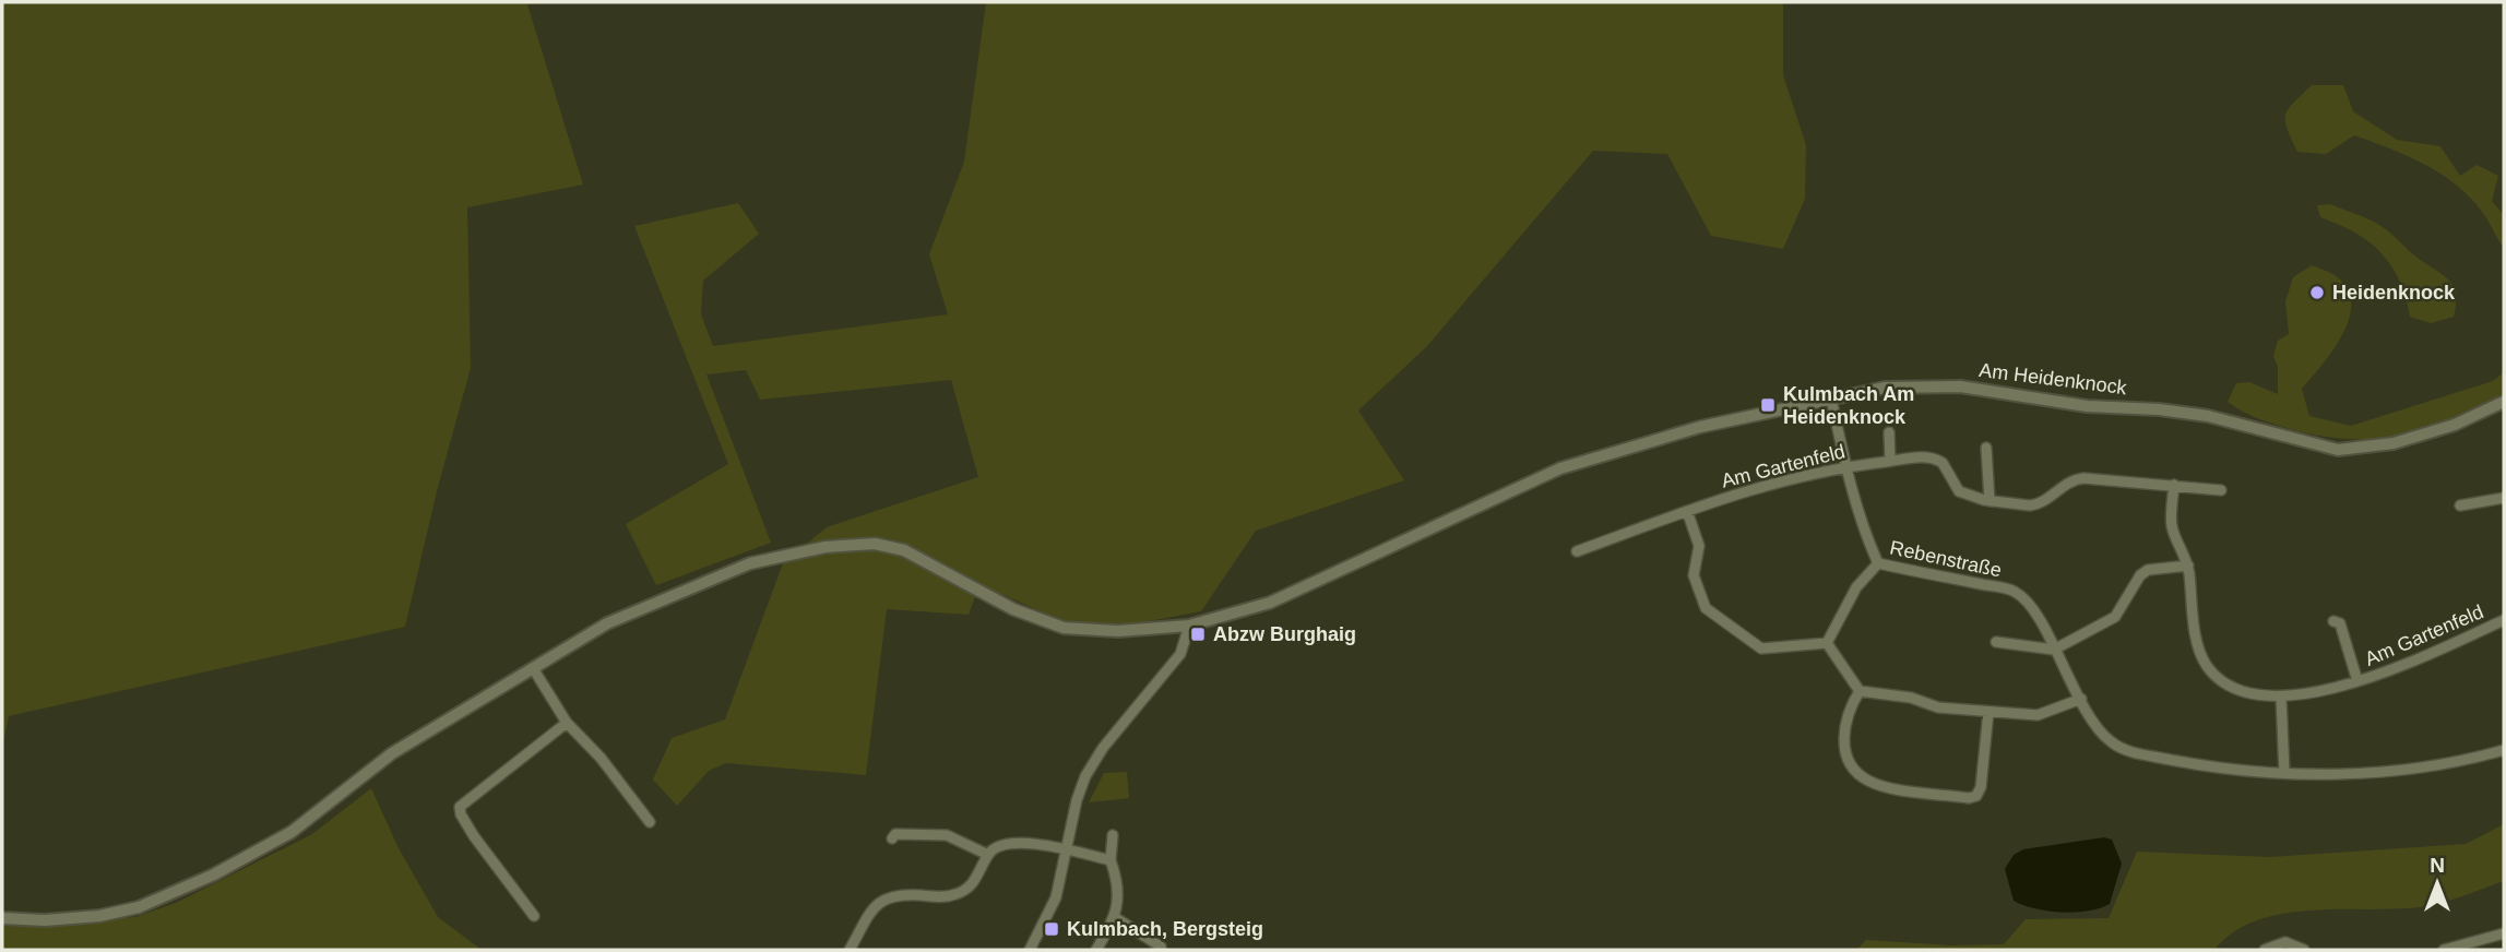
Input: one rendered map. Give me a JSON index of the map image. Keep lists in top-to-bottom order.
{
  "streets": {
    "street": ["Am Heidenknock", "Am Gartenfeld", "Rebenstraße"]
  },
  "crossings": [
    ["Am Heidenknock", "Rebenstraße"],
    ["Am Gartenfeld", "Rebenstraße"]
  ],
  "places": {
    "other": ["Heidenknock"],
    "transit": ["Kulmbach Am Heidenknock", "Abzw Burghaig", "Kulmbach, Bergsteig"]
  },
  "north": "top"
}
